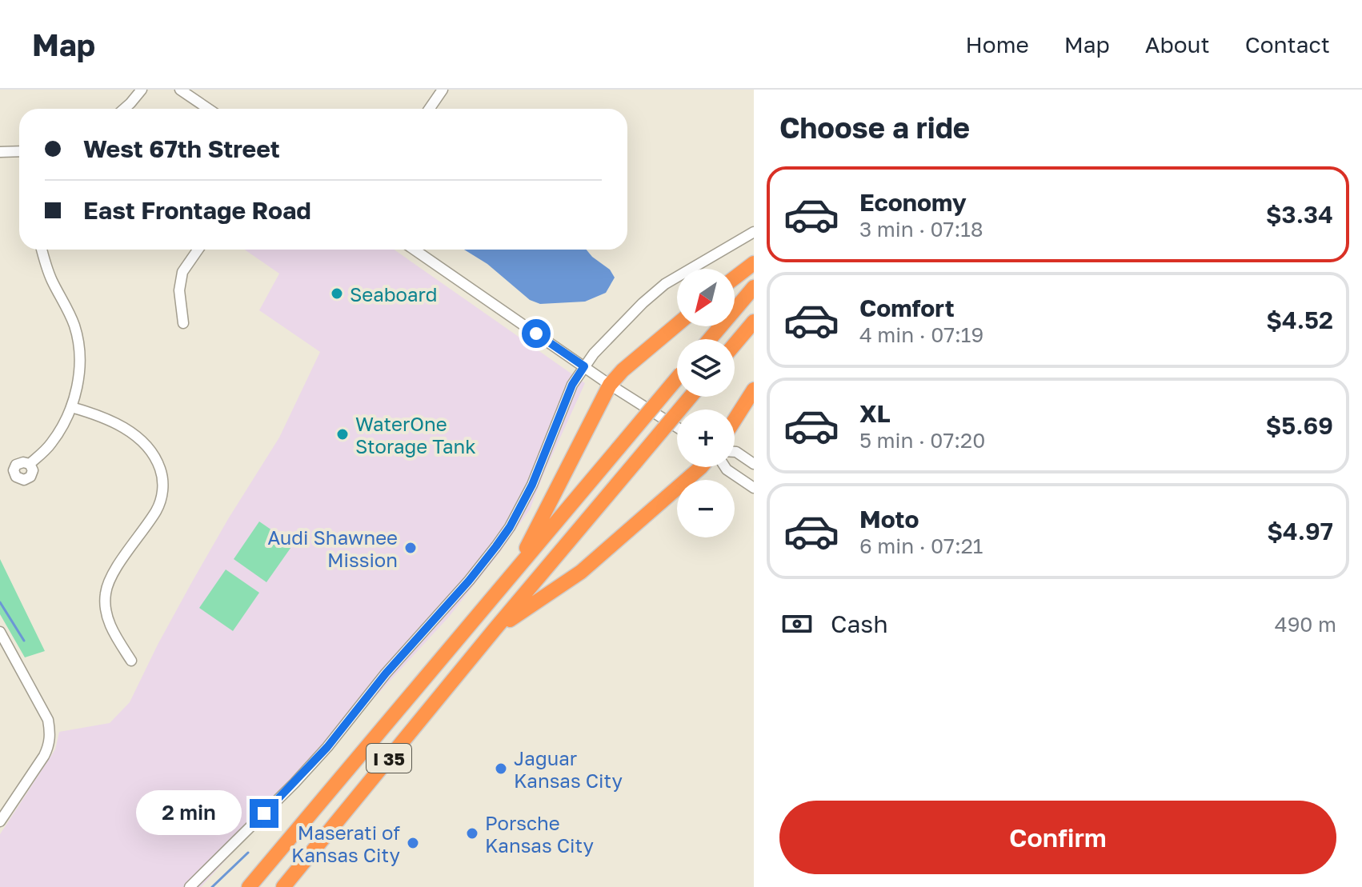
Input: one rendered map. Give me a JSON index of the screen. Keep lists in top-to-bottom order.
{
  "streets": {
    "highway": ["I 35"]
  },
  "places": [
    "Seaboard",
    "WaterOne Storage Tank",
    "Audi Shawnee Mission",
    "Jaguar Kansas City",
    "Porsche Kansas City",
    "Maserati of Kansas City"
  ],
  "north": "bottom left",
  "page": {
    "header": "Map",
    "nav": [
      "Home",
      "Map",
      "About",
      "Contact"
    ],
    "heading": "Choose a ride",
    "banner": ["West 67th Street", "East Frontage Road"],
    "list": [
      {
        "name": "Economy",
        "note": "3 min · 07:18",
        "value": "$3.34"
      },
      {
        "name": "Comfort",
        "note": "4 min · 07:19",
        "value": "$4.52"
      },
      {
        "name": "XL",
        "note": "5 min · 07:20",
        "value": "$5.69"
      },
      {
        "name": "Moto",
        "note": "6 min · 07:21",
        "value": "$4.97"
      }
    ],
    "map_buttons": ["+", "−"],
    "pay": ["Cash", "490 m"],
    "buttons": "Confirm",
    "bubble": "2 min"
  }
}
